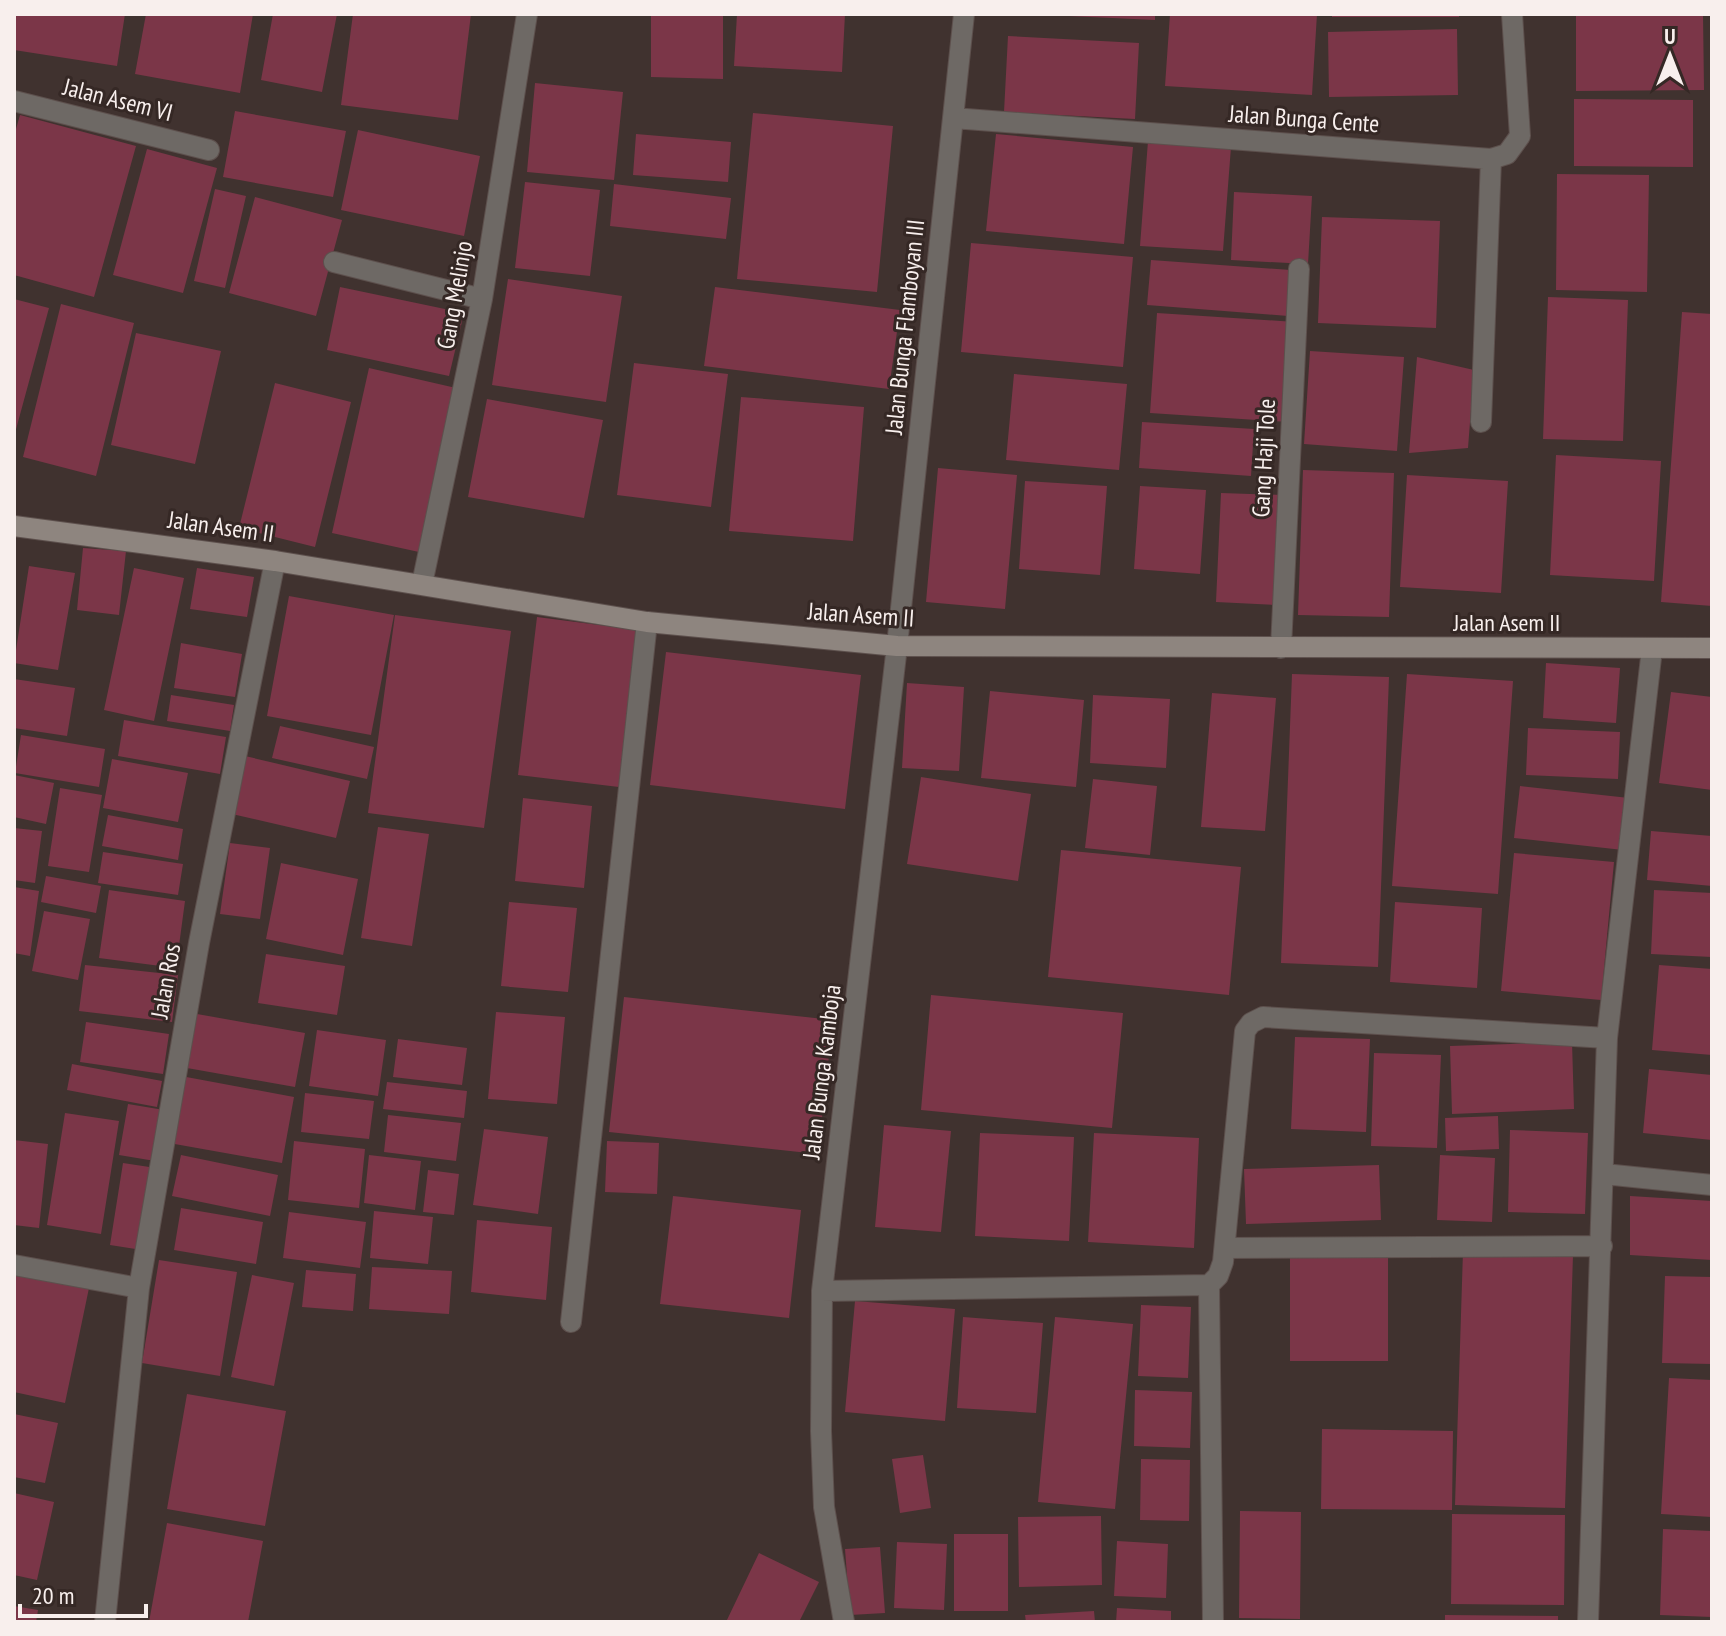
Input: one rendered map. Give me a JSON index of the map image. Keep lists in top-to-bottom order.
{
  "streets": {
    "street": [
      "Jalan Asem VI",
      "Jalan Bunga Cente",
      "Gang Melinjo",
      "Jalan Bunga Flamboyan III",
      "Gang Haji Tole",
      "Jalan Asem II",
      "Jalan Ros",
      "Jalan Bunga Kamboja"
    ]
  },
  "crossings": [
    ["Jalan Bunga Cente", "Jalan Bunga Flamboyan III"],
    ["Gang Melinjo", "Jalan Asem II"],
    ["Jalan Bunga Flamboyan III", "Jalan Asem II"],
    ["Jalan Bunga Flamboyan III", "Jalan Bunga Kamboja"],
    ["Gang Haji Tole", "Jalan Asem II"],
    ["Jalan Asem II", "Jalan Ros"],
    ["Jalan Asem II", "Jalan Bunga Kamboja"]
  ],
  "scale_bar": "20 m",
  "north": "top"
}
